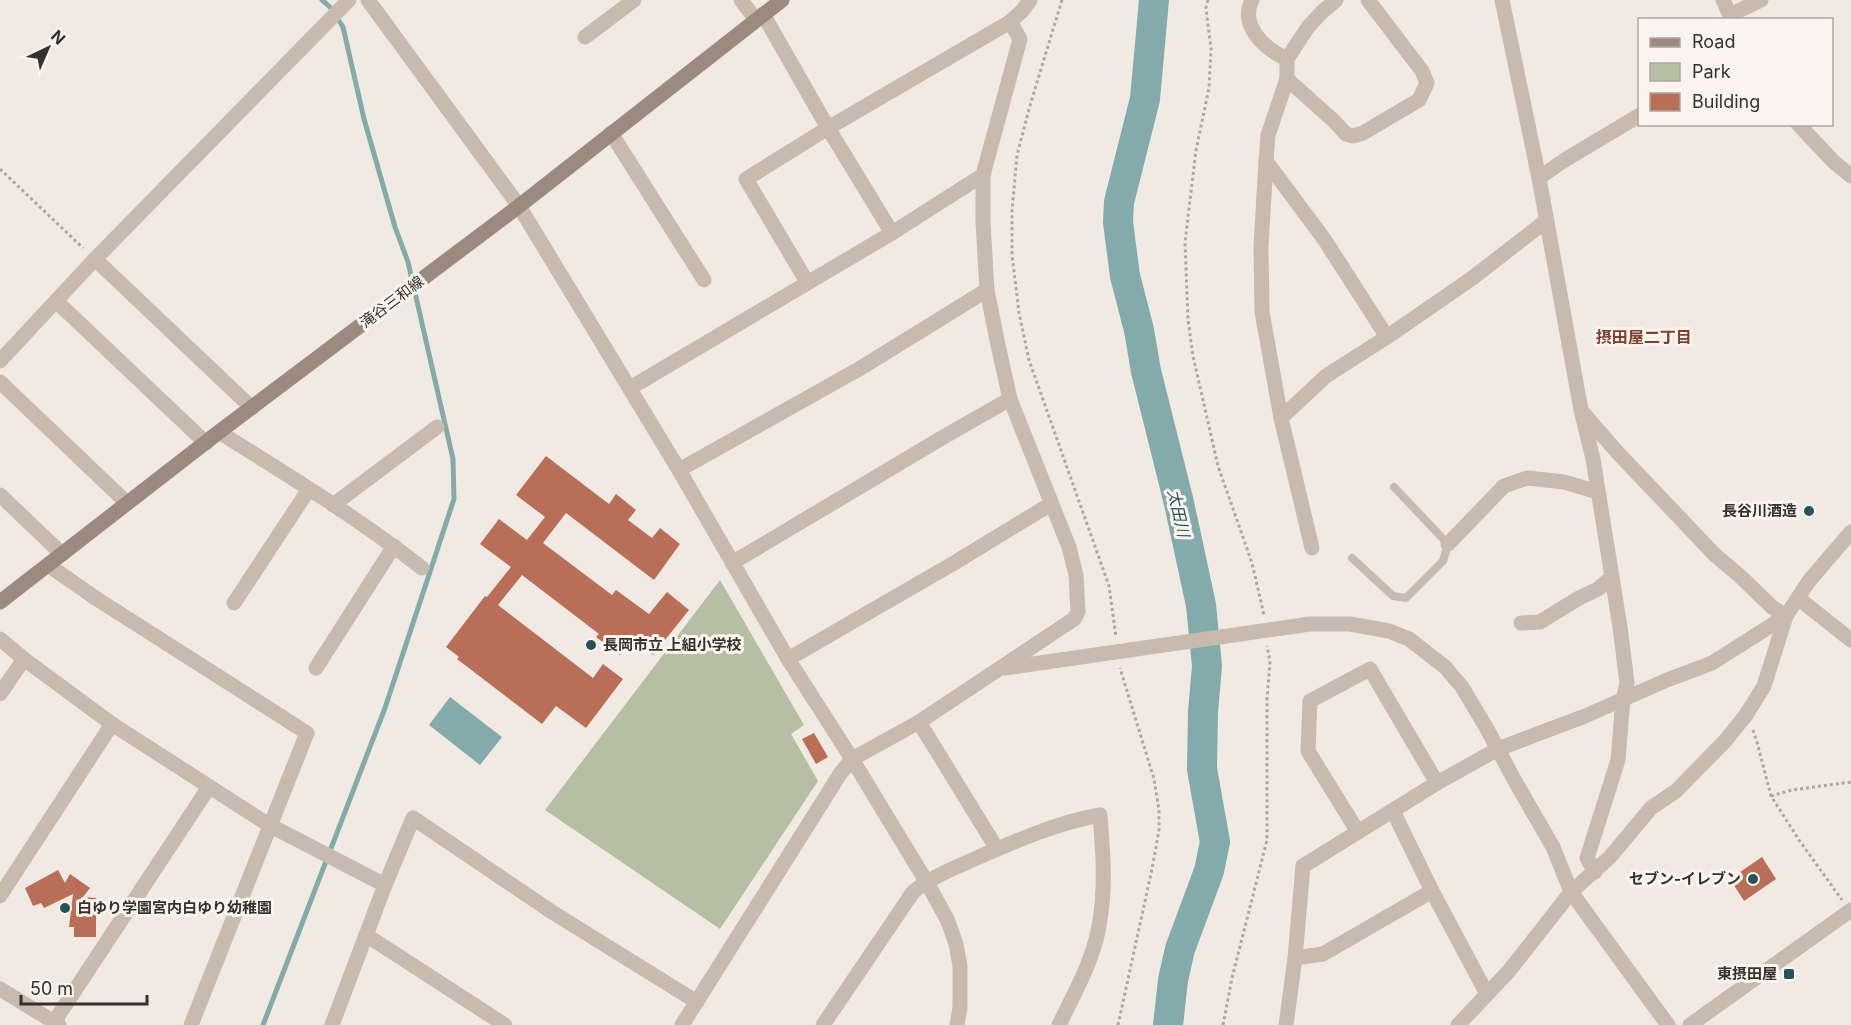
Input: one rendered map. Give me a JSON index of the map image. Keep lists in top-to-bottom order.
{
  "streets": {
    "main road": ["滝谷三和線"]
  },
  "districts": ["摂田屋二丁目"],
  "water": ["太田川"],
  "places": {
    "other": [
      "長谷川酒造",
      "長岡市立 上組小学校",
      "セブン-イレブン",
      "白ゆり学園宮内白ゆり幼稚園"
    ],
    "transit": ["東摂田屋"]
  },
  "legend": ["Road", "Park", "Building"],
  "scale_bar": "50 m",
  "north": "top right"
}
